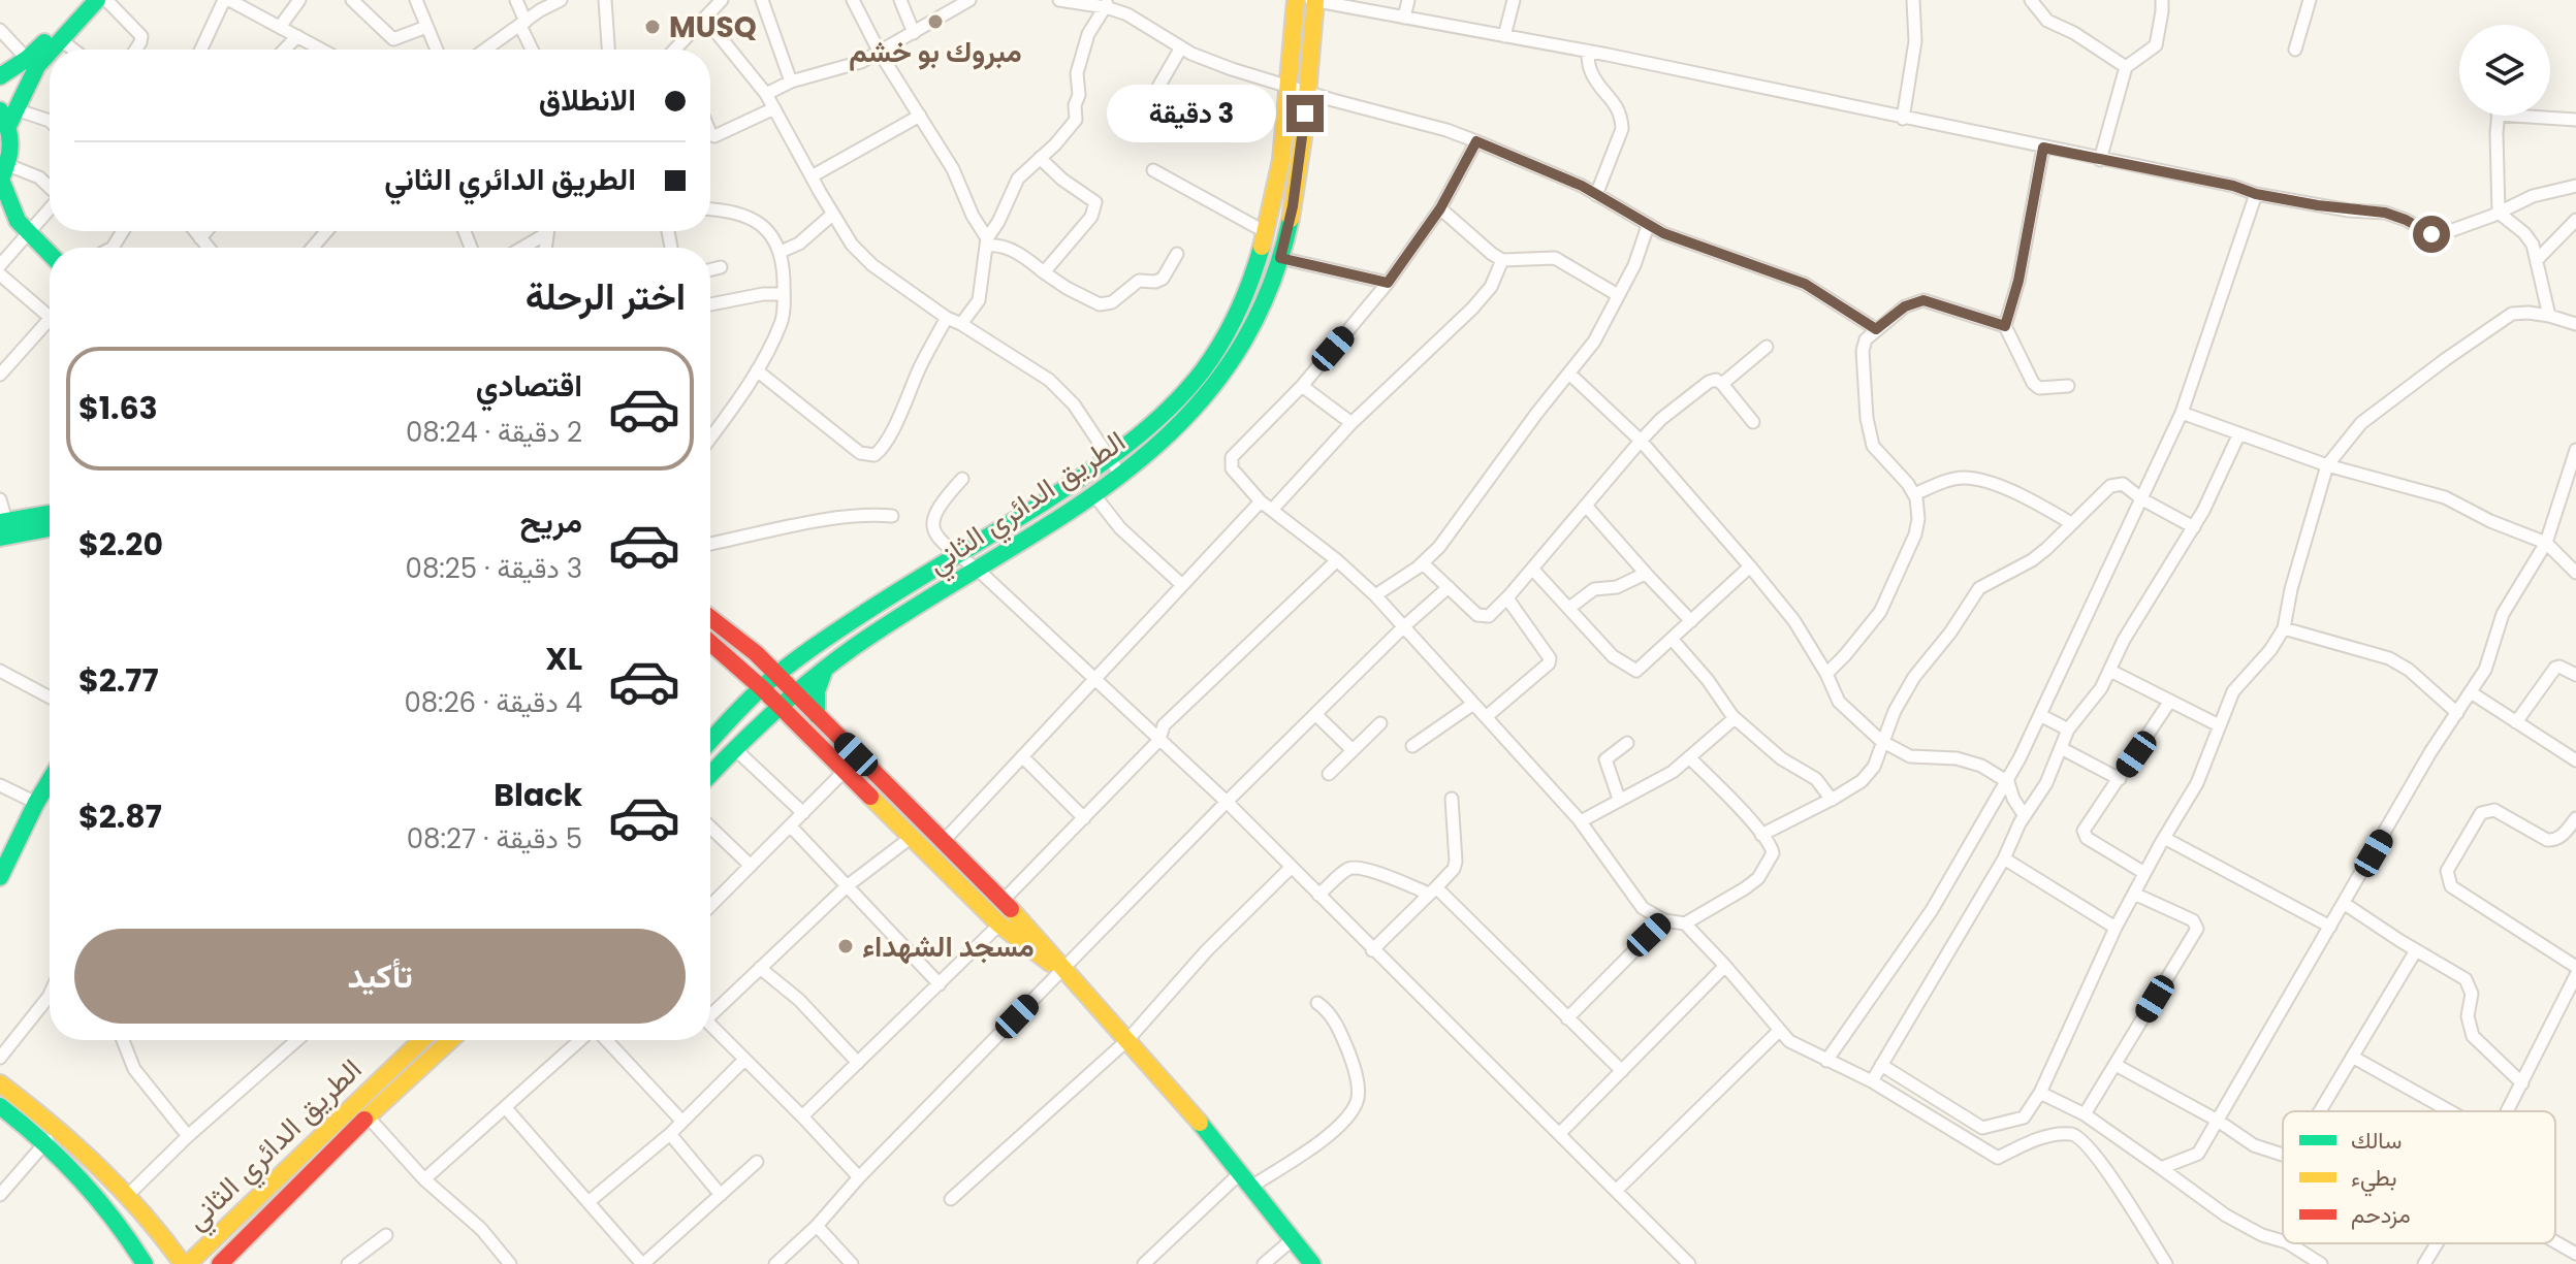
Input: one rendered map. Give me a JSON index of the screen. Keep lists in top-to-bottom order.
{
  "streets": {
    "main road": ["الطريق الدائري الثاني"]
  },
  "places": ["مبروك بو خشم", "MUSQ", "مسجد الشهداء"],
  "legend": ["سالك", "بطيء", "مزدحم"],
  "page": {
    "banner": ["الانطلاق", "الطريق الدائري الثاني"],
    "bubble": "3 دقيقة",
    "heading": "اختر الرحلة",
    "list": [
      {
        "name": "اقتصادي",
        "note": "2 دقيقة · 08:24",
        "value": "$1.63"
      },
      {
        "name": "مريح",
        "note": "3 دقيقة · 08:25",
        "value": "$2.20"
      },
      {
        "name": "XL",
        "note": "4 دقيقة · 08:26",
        "value": "$2.77"
      },
      {
        "name": "Black",
        "note": "5 دقيقة · 08:27",
        "value": "$2.87"
      }
    ],
    "buttons": "تأكيد"
  }
}
